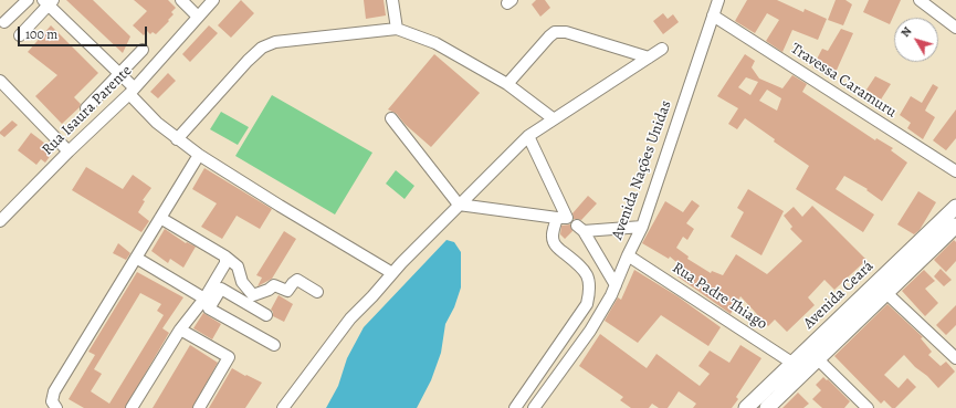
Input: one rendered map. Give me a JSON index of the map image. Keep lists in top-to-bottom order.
{
  "streets": {
    "main road": ["Avenida Ceará"],
    "street": [
      "Travessa Caramuru",
      "Rua Isaura Parente",
      "Avenida Nações Unidas",
      "Rua Padre Thiago"
    ]
  },
  "crossings": [
    ["Travessa Caramuru", "Avenida Nações Unidas"],
    ["Avenida Nações Unidas", "Rua Padre Thiago"],
    ["Avenida Ceará", "Rua Padre Thiago"]
  ],
  "scale_bar": "100 m",
  "north": "top left"
}
